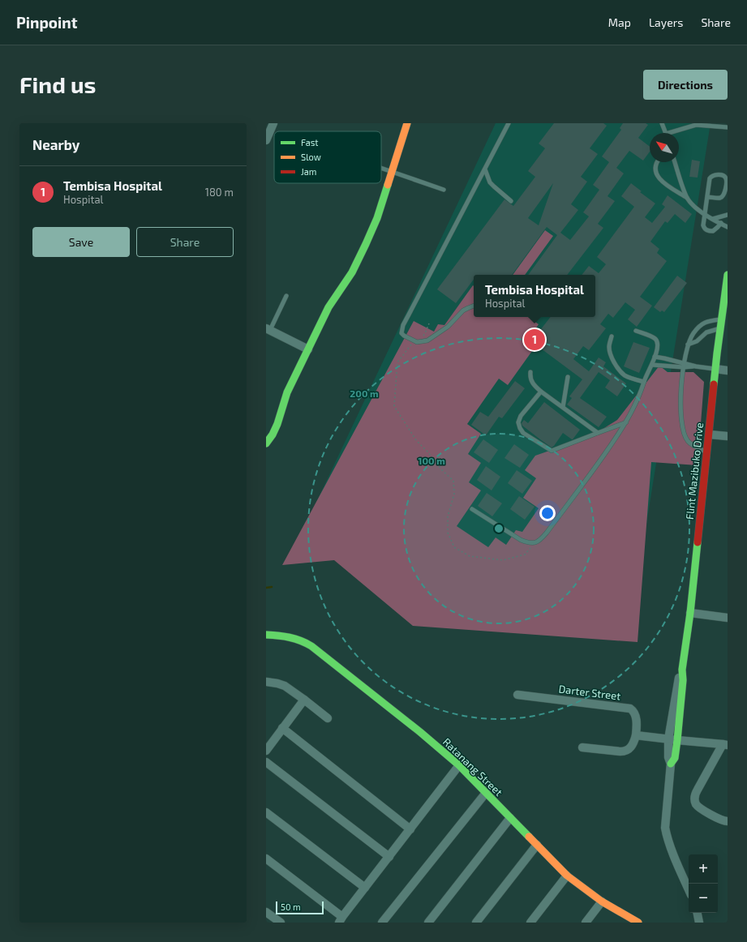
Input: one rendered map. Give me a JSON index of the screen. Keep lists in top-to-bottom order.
{
  "streets": {
    "street": ["Flint Mazibuko Drive", "Darter Street", "Ratanang Street"]
  },
  "legend": ["Fast", "Slow", "Jam"],
  "scale_bar": "50 m",
  "north": "top left",
  "page": {
    "header": "Pinpoint",
    "nav": ["Map", "Layers", "Share"],
    "buttons": [
      "Directions",
      ["Save", "Share"]
    ],
    "title": "Find us",
    "heading": "Nearby",
    "list": [
      {
        "mark": "1",
        "name": "Tembisa Hospital",
        "note": "Hospital",
        "value": "180 m"
      }
    ],
    "popup": ["Tembisa Hospital", "Hospital"],
    "pins": "1",
    "map_buttons": ["+", "−"],
    "scale": "50 m"
  },
  "rings": ["200 m", "100 m"]
}
